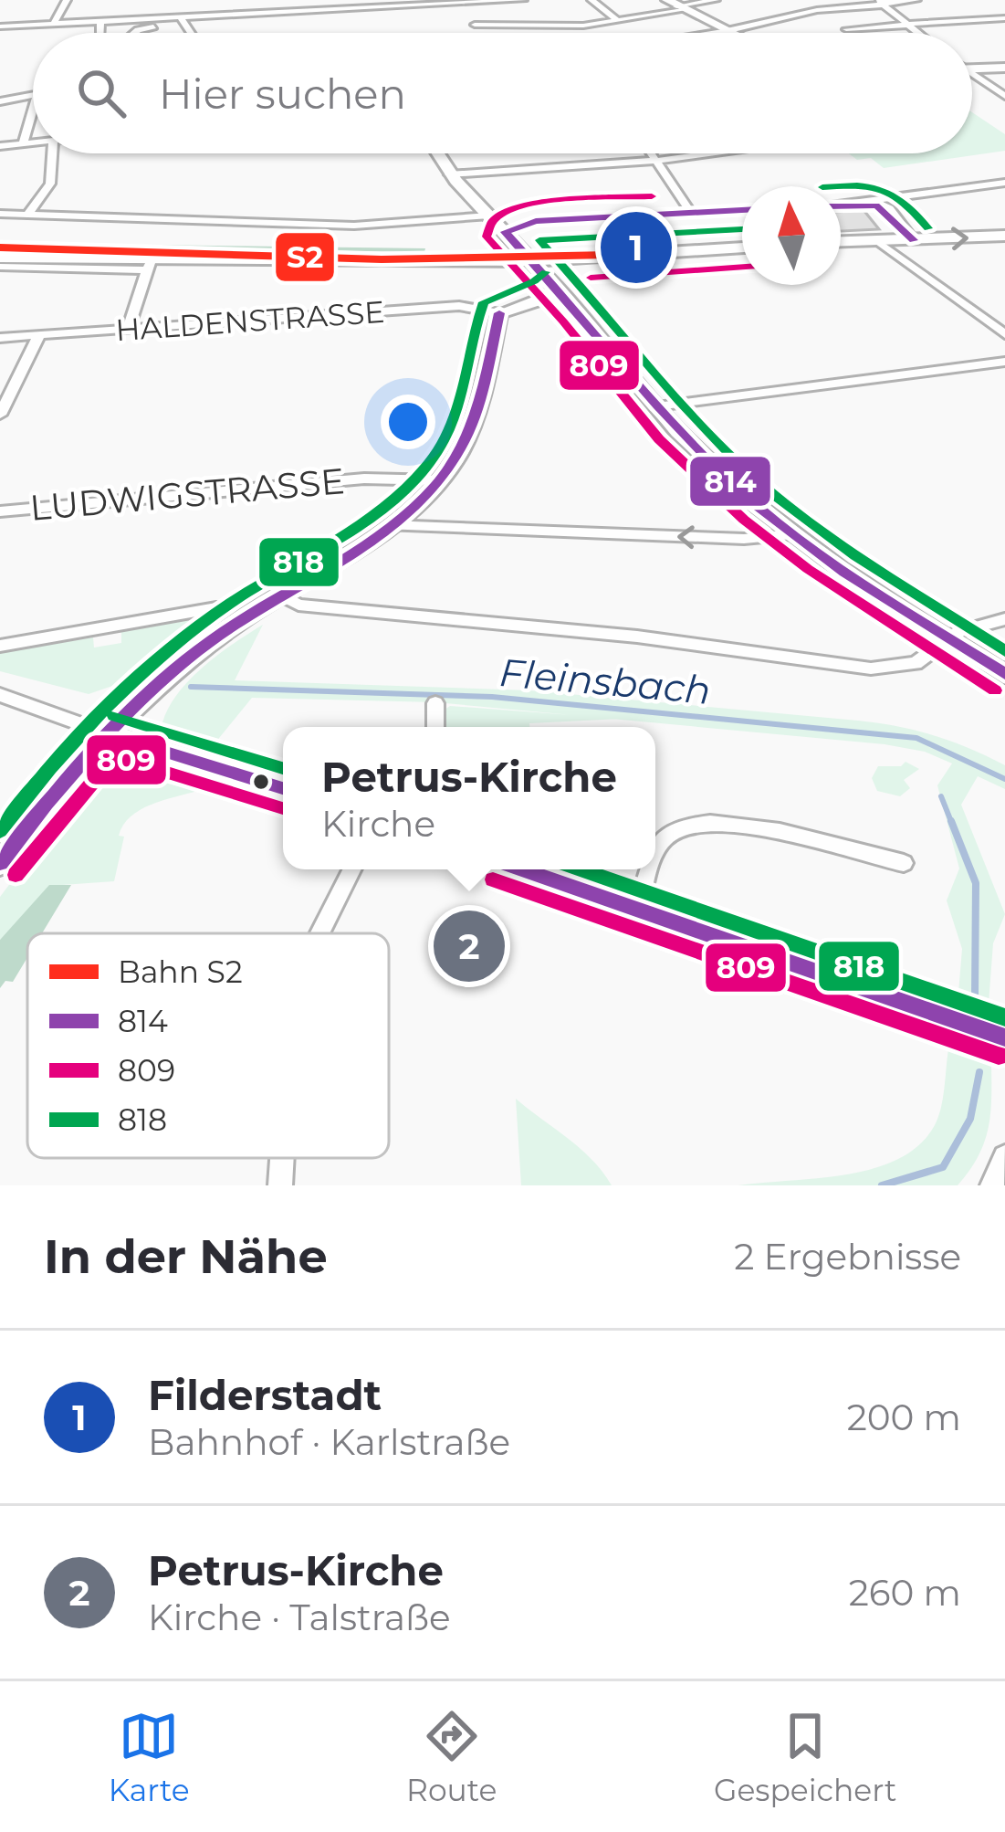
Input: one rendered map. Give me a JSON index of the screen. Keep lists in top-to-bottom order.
{
  "streets": {
    "street": ["HALDENSTRASSE", "LUDWIGSTRASSE"]
  },
  "water": ["Fleinsbach"],
  "lines": [
    "transit line 818",
    "transit line 809",
    "transit line 814",
    "rail line S2"
  ],
  "legend": [
    "Bahn S2",
    "814",
    "809",
    "818"
  ],
  "north": "top",
  "page": {
    "search": "Hier suchen",
    "pins": ["1", "2"],
    "popup": ["Petrus-Kirche", "Kirche"],
    "heading": ["In der Nähe", "2 Ergebnisse"],
    "list": [
      {
        "mark": "1",
        "name": "Filderstadt",
        "note": "Bahnhof · Karlstraße",
        "value": "200 m"
      },
      {
        "mark": "2",
        "name": "Petrus-Kirche",
        "note": "Kirche · Talstraße",
        "value": "260 m"
      }
    ],
    "nav": ["Karte", "Route", "Gespeichert"]
  }
}
